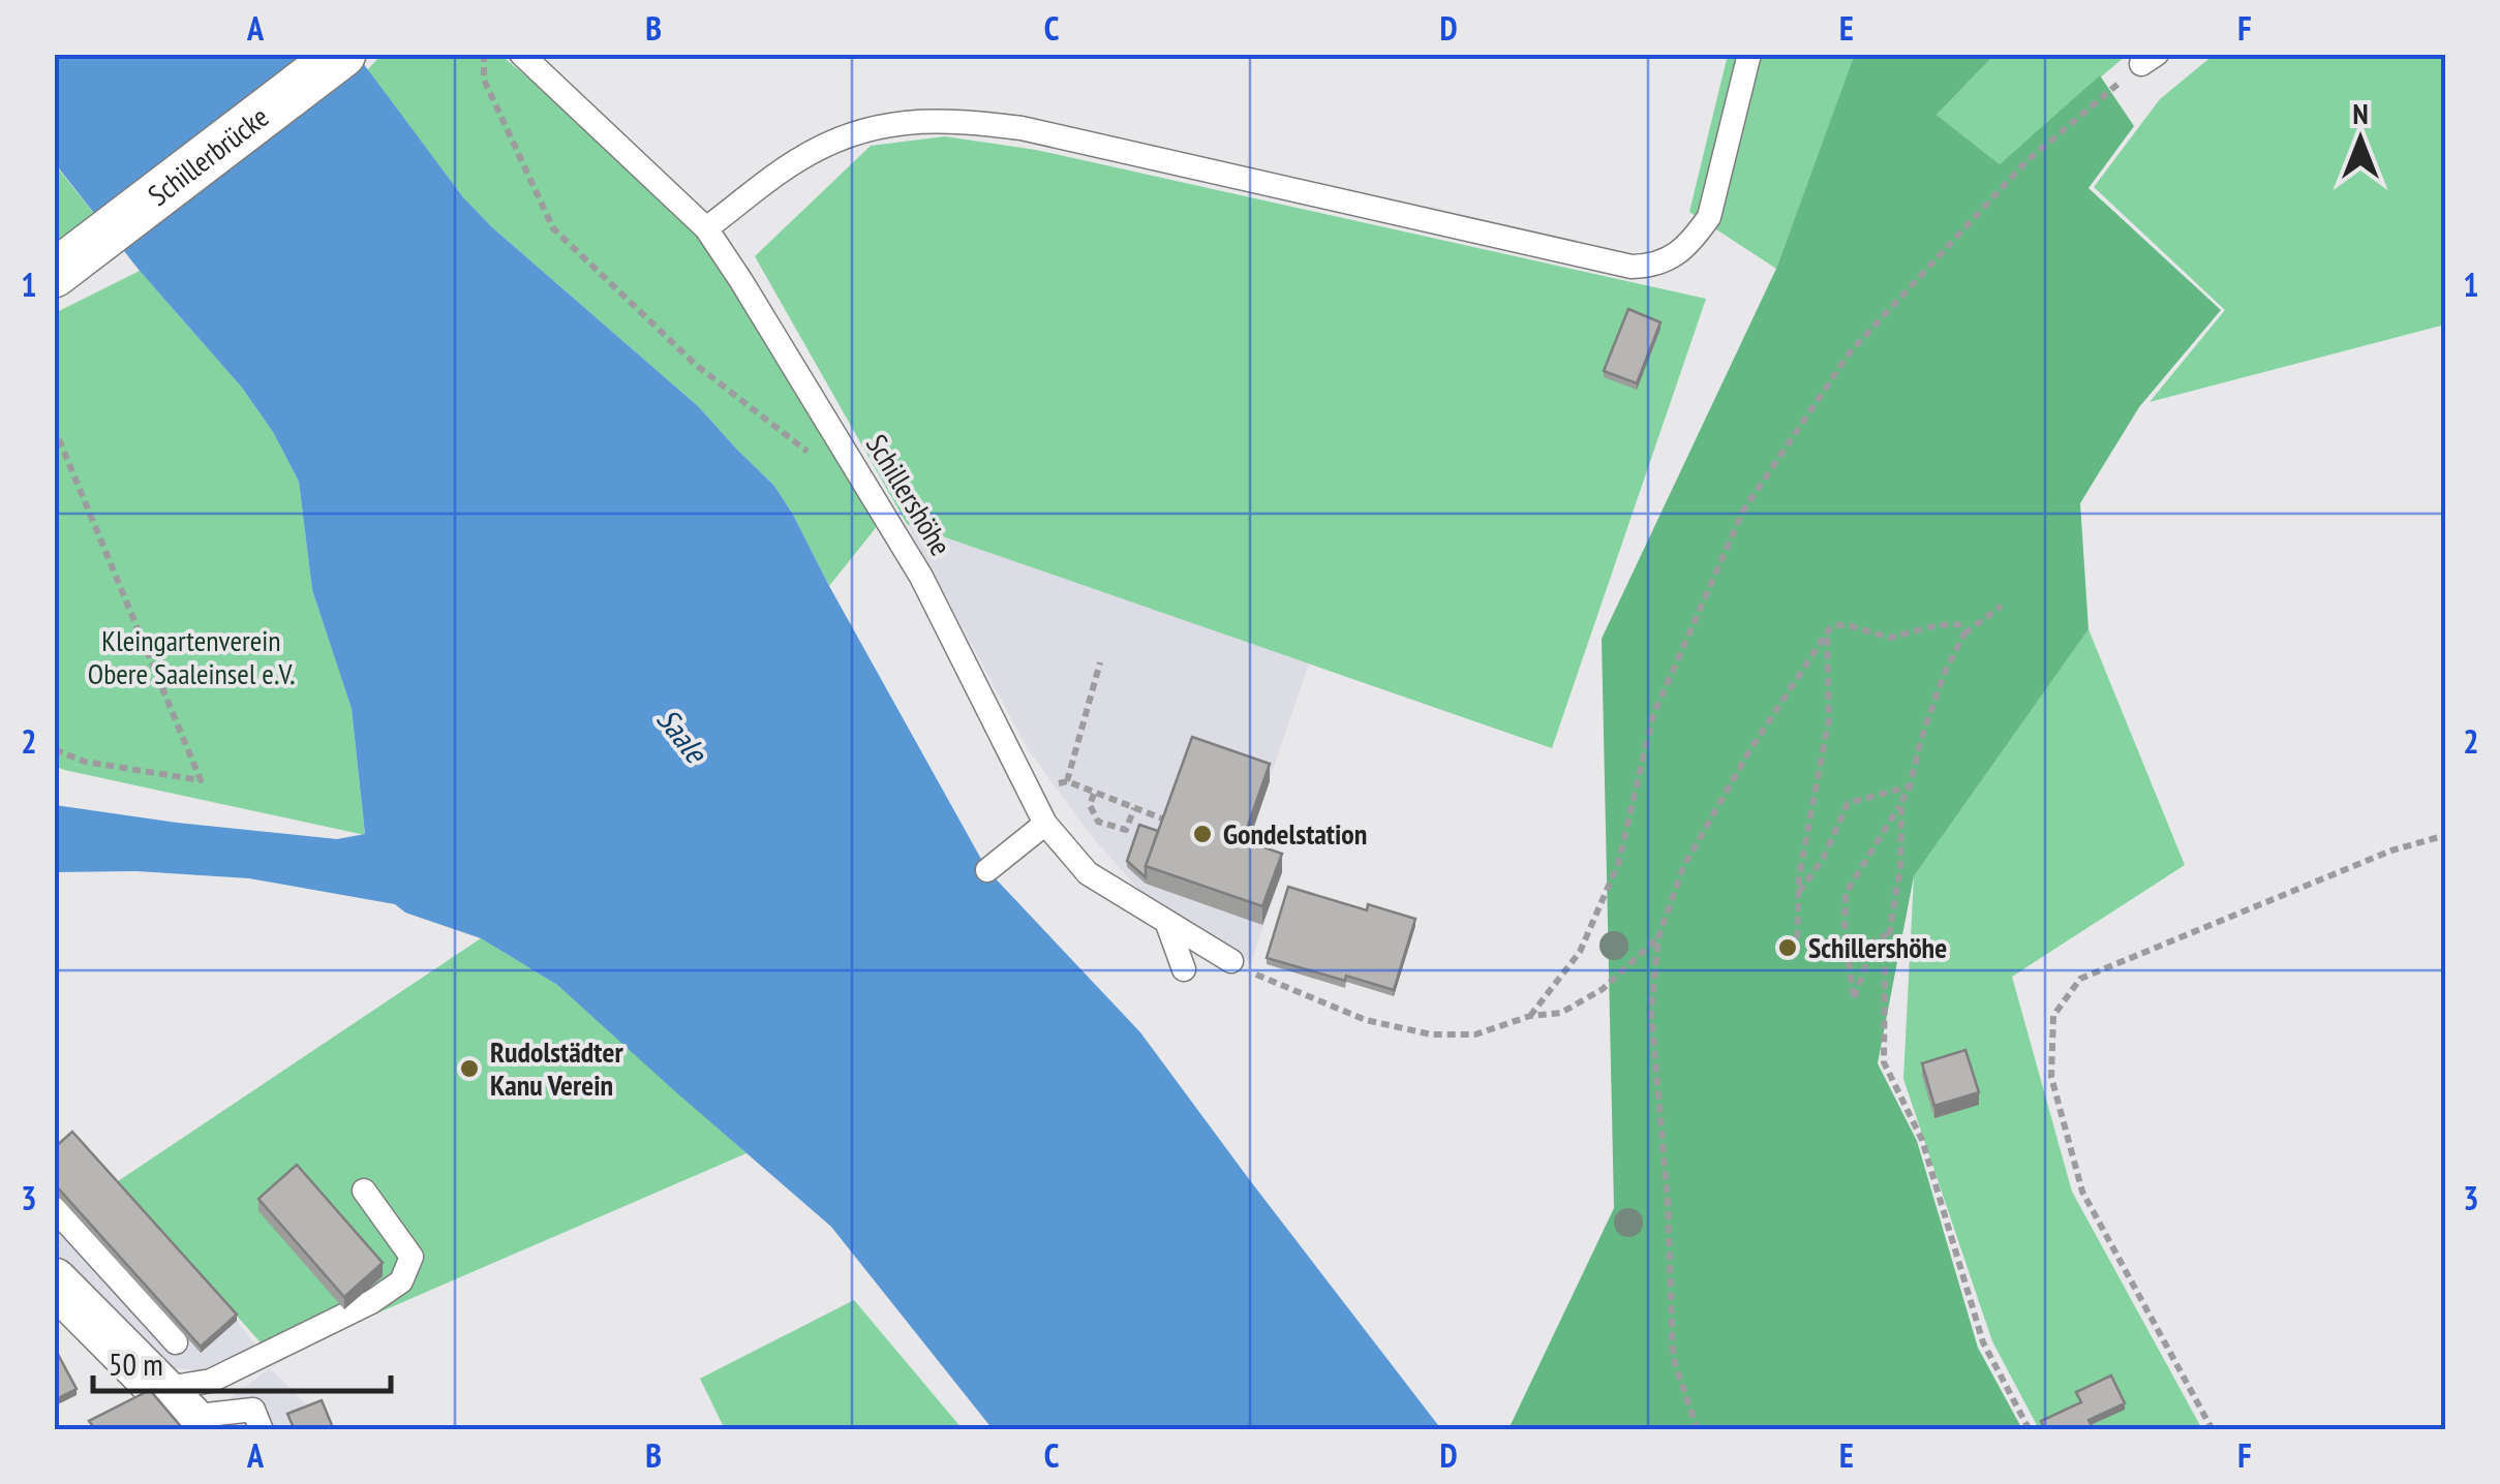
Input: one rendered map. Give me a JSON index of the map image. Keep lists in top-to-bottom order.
{
  "streets": {
    "street": ["Schillerbrücke"],
    "lane": ["Schillershöhe"]
  },
  "water": ["Saale"],
  "parks": ["Kleingartenverein Obere Saaleinsel e.V."],
  "places": ["Gondelstation", "Schillershöhe", "Rudolstädter Kanu Verein"],
  "scale_bar": "50 m",
  "north": "top",
  "grid": {
    "columns": [
      "A",
      "B",
      "C",
      "D",
      "E",
      "F"
    ],
    "rows": ["1", "2", "3"]
  }
}
